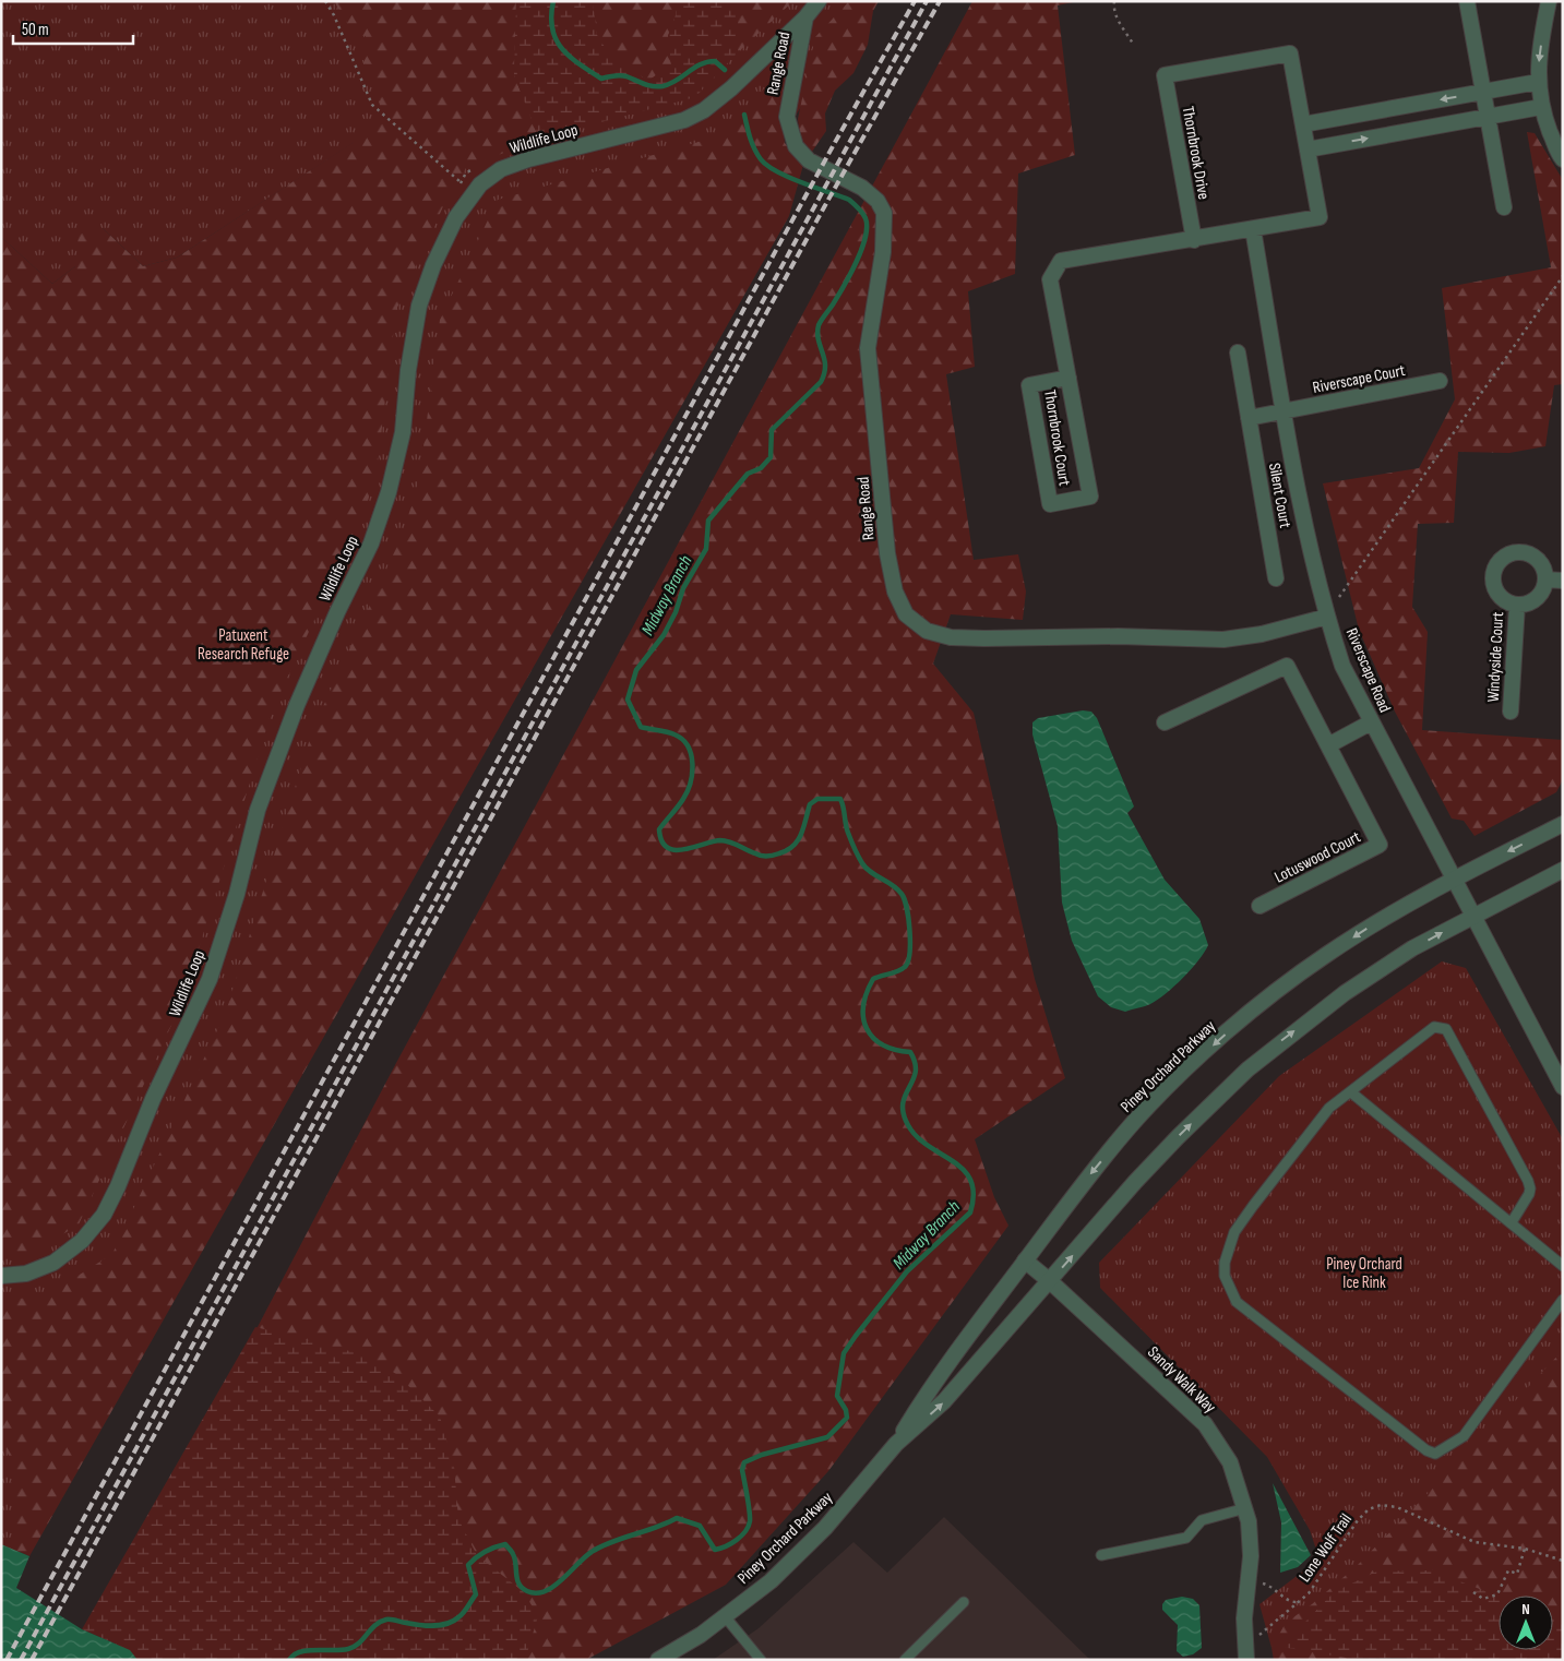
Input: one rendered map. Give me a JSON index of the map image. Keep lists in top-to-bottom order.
{
  "streets": {
    "street": [
      "Range Road",
      "Wildlife Loop",
      "Thornbrook Drive",
      "Riverscape Court",
      "Thornbrook Court",
      "Silent Court",
      "Windyside Court",
      "Riverscape Road",
      "Lotuswood Court",
      "Piney Orchard Parkway",
      "Sandy Walk Way"
    ],
    "path": ["Lone Wolf Trail"]
  },
  "crossings": [
    ["Range Road", "Wildlife Loop"],
    ["Range Road", "Riverscape Road"],
    ["Thornbrook Drive", "Thornbrook Court"],
    ["Thornbrook Drive", "Riverscape Road"],
    ["Riverscape Court", "Riverscape Road"],
    ["Riverscape Road", "Piney Orchard Parkway"],
    ["Piney Orchard Parkway", "Sandy Walk Way"],
    ["Sandy Walk Way", "Lone Wolf Trail"]
  ],
  "water": ["Midway Branch"],
  "parks": ["Patuxent Research Refuge", "Piney Orchard Ice Rink"],
  "scale_bar": "50 m",
  "north": "top"
}
